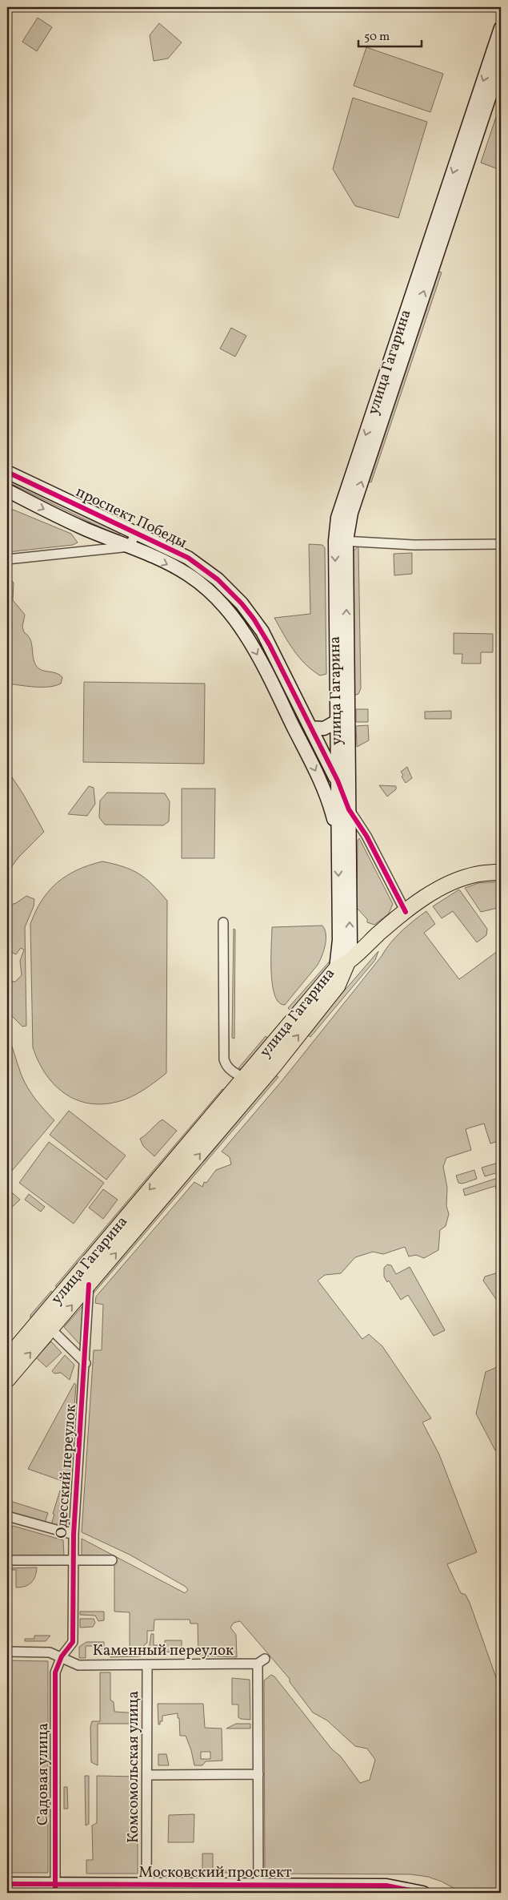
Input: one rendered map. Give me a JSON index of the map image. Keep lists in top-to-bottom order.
{
  "streets": {
    "main road": ["улица Гагарина", "проспект Победы", "Московский проспект"],
    "street": [
      "Одесский переулок",
      "Каменный переулок",
      "Комсомольская улица",
      "Садовая улица"
    ]
  },
  "crossings": [
    ["улица Гагарина", "проспект Победы"],
    ["улица Гагарина", "Одесский переулок"],
    ["Одесский переулок", "Каменный переулок"],
    ["Одесский переулок", "Садовая улица"],
    ["Каменный переулок", "Комсомольская улица"],
    ["Каменный переулок", "Садовая улица"],
    ["Комсомольская улица", "Московский проспект"],
    ["Садовая улица", "Московский проспект"]
  ],
  "scale_bar": "50 m"
}
